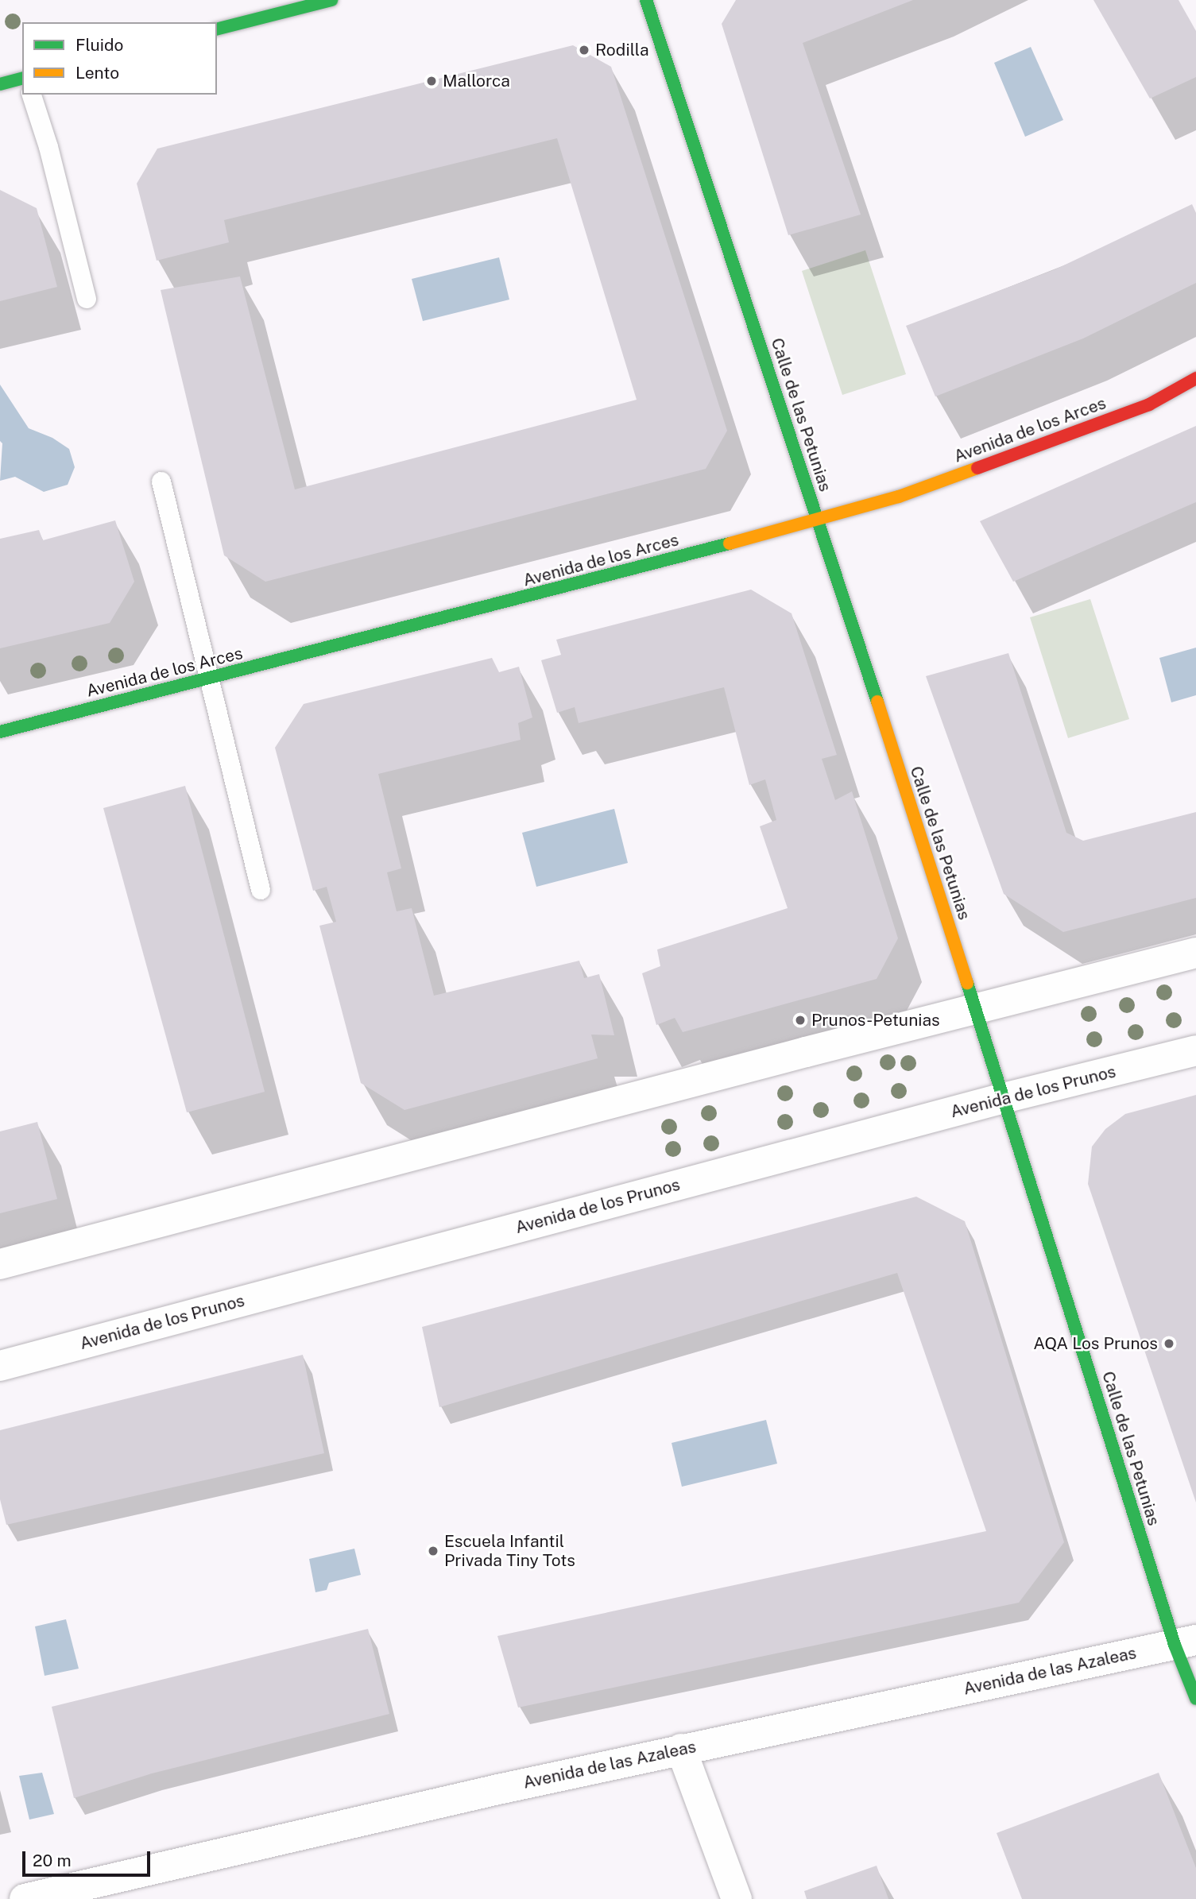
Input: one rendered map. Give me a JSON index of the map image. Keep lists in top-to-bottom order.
{
  "streets": {
    "street": [
      "Calle de las Petunias",
      "Avenida de los Arces",
      "Avenida de los Prunos",
      "Avenida de las Azaleas"
    ]
  },
  "crossings": [
    ["Calle de las Petunias", "Avenida de los Arces"],
    ["Calle de las Petunias", "Avenida de los Prunos"],
    ["Calle de las Petunias", "Avenida de las Azaleas"]
  ],
  "places": [
    "Rodilla",
    "Mallorca",
    "Prunos-Petunias",
    "AQA Los Prunos",
    "Escuela Infantil Privada Tiny Tots"
  ],
  "legend": ["Fluido", "Lento"],
  "scale_bar": "20 m"
}
